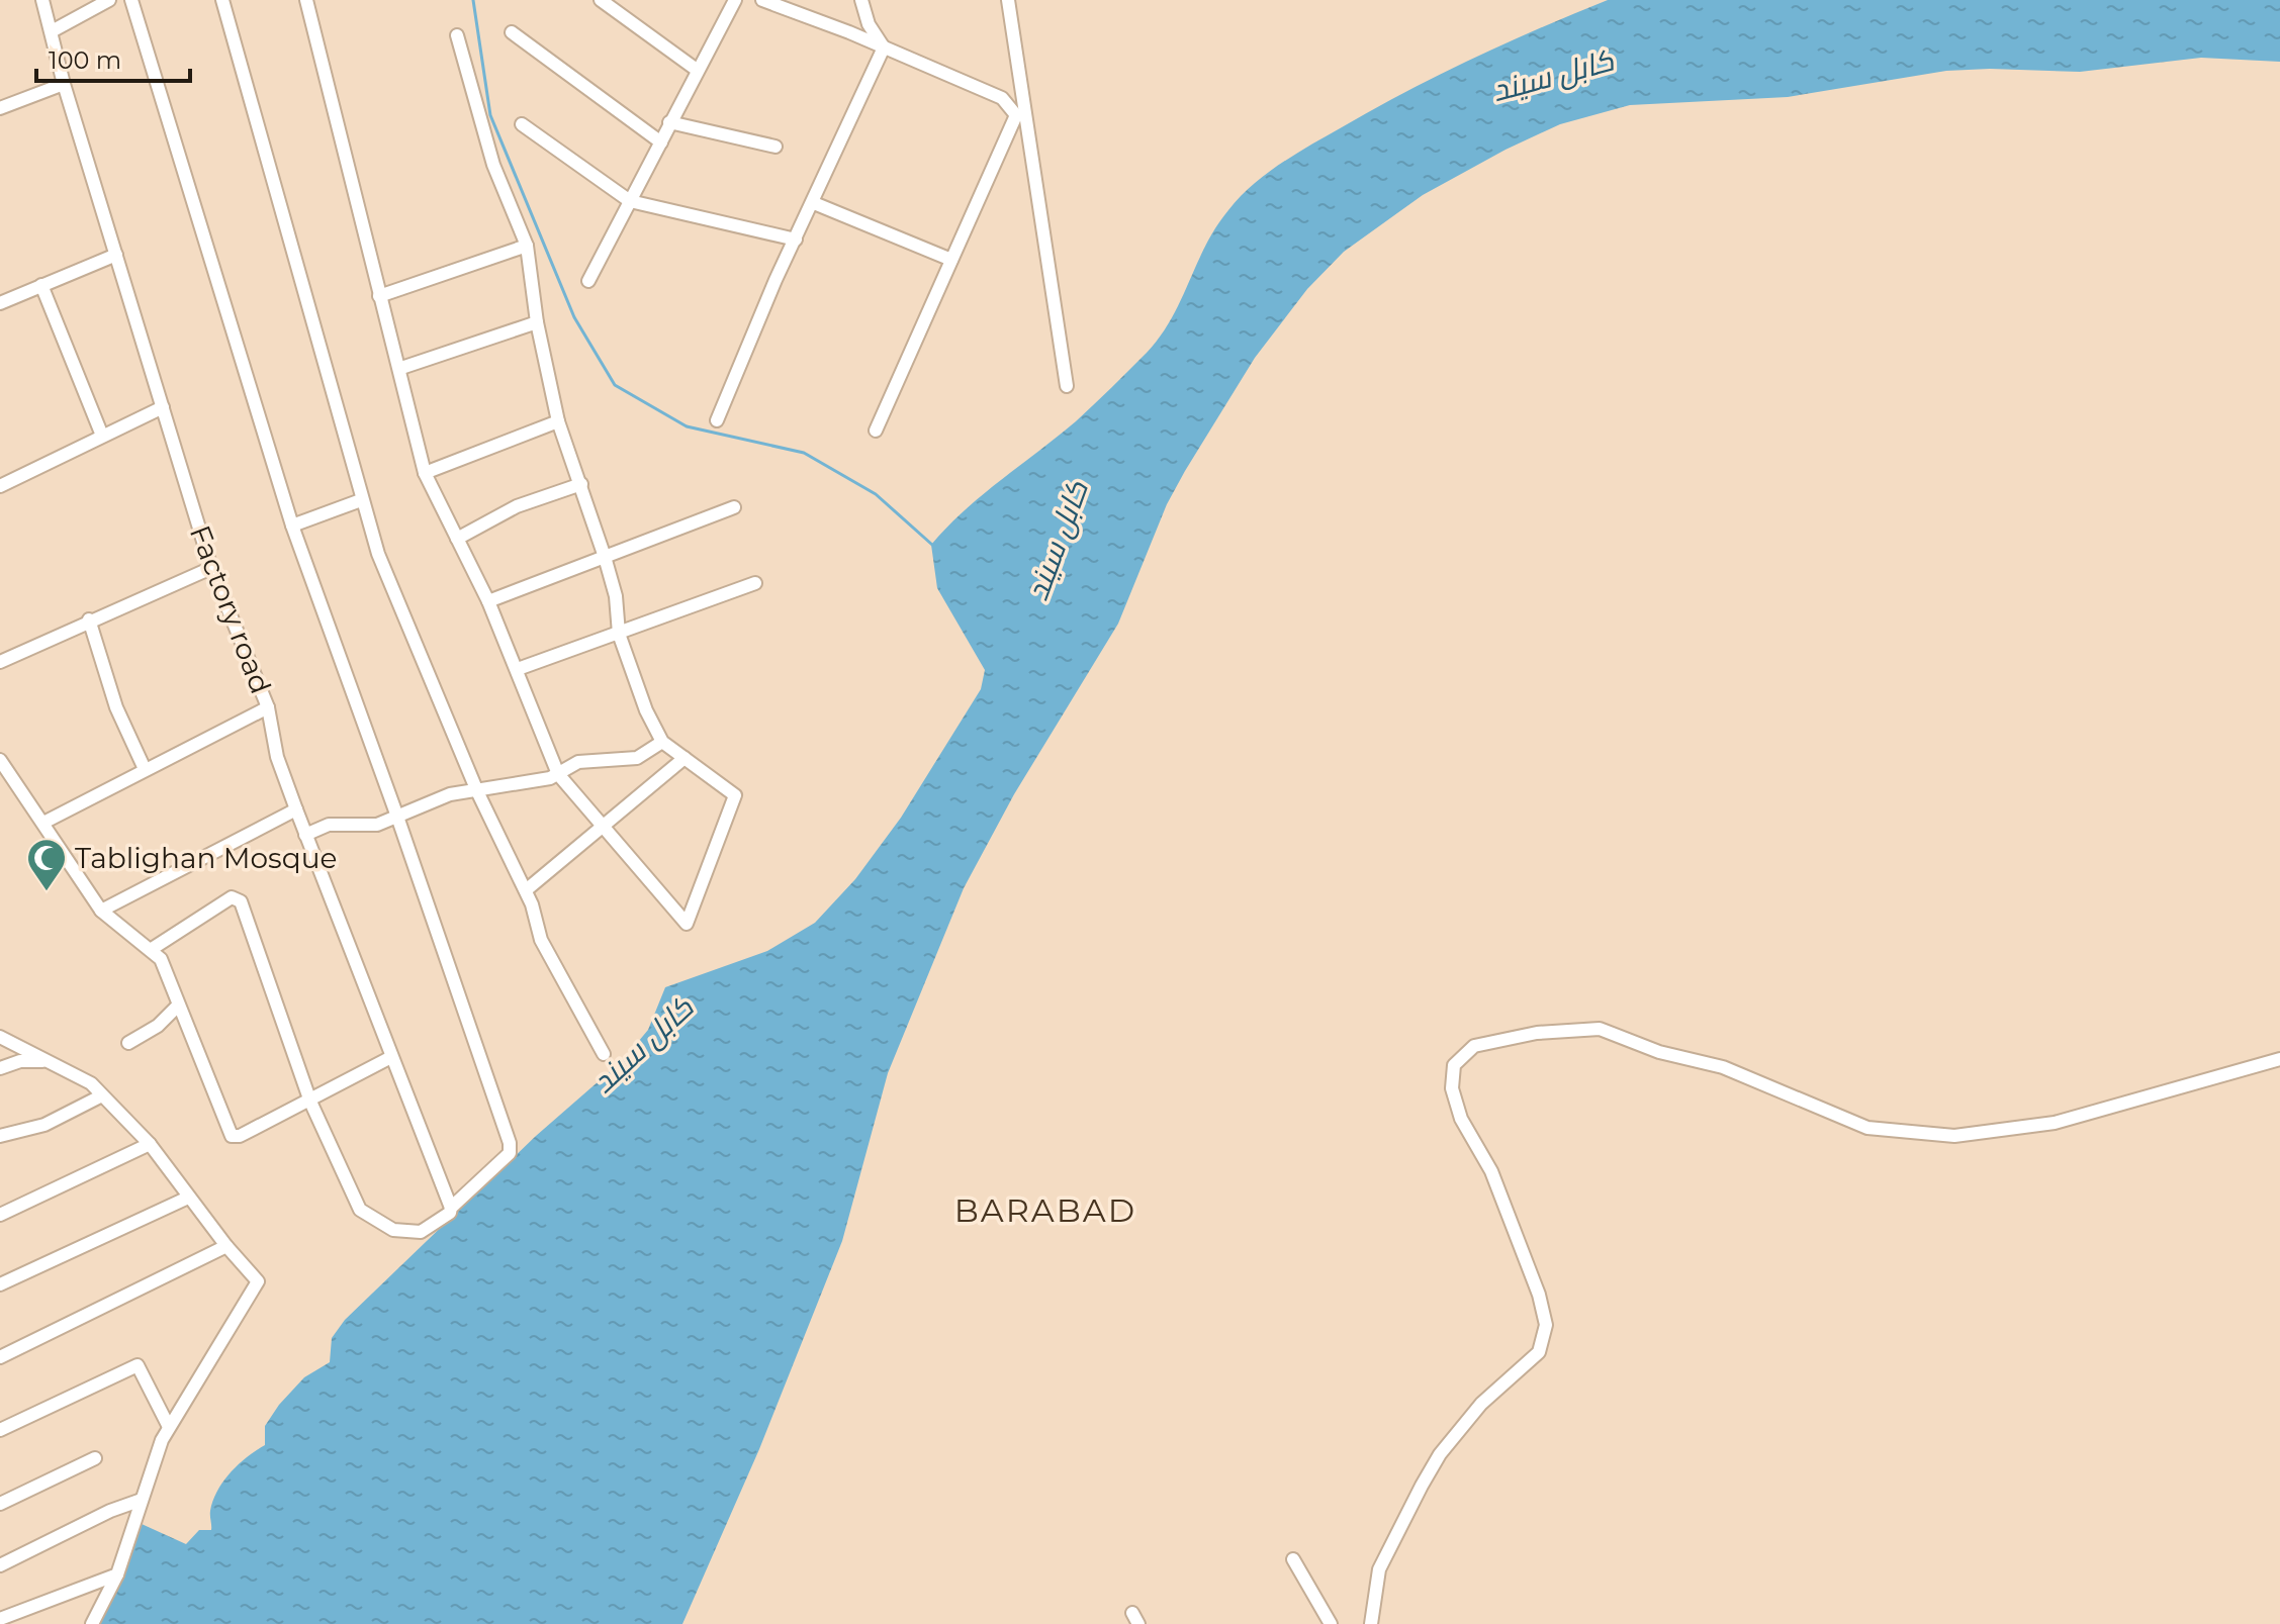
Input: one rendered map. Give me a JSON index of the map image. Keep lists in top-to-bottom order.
{
  "streets": {
    "street": ["Factory road"]
  },
  "districts": ["BARABAD"],
  "water": ["کابل سيند"],
  "places": {
    "mosque": ["Tablighan Mosque"]
  },
  "scale_bar": "100 m"
}
